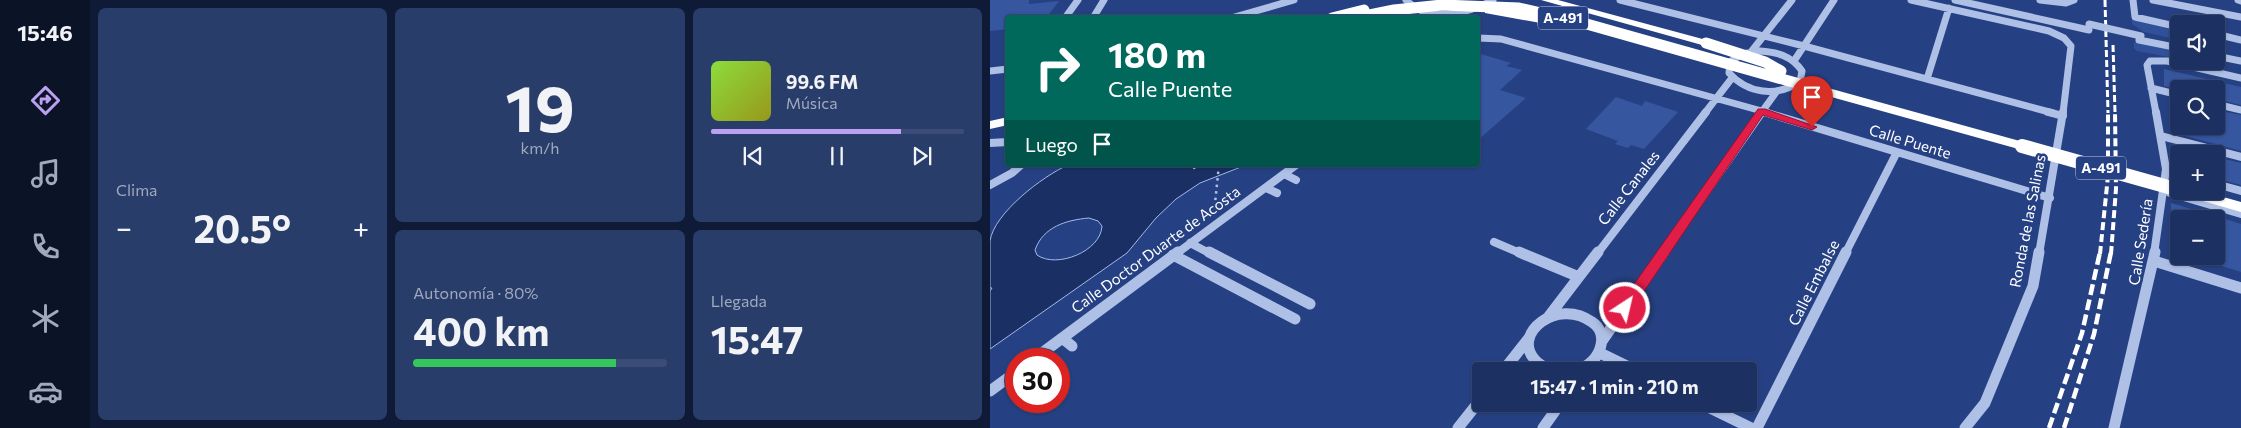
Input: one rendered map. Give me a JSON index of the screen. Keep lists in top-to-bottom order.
{
  "streets": {
    "highway": ["A-491"],
    "street": [
      "Calle Puente",
      "Calle Canales",
      "Ronda de las Salinas",
      "Calle Sedería",
      "Calle Doctor Duarte de Acosta",
      "Calle Embalse"
    ]
  },
  "crossings": [
    ["Calle Puente", "Calle Canales"],
    ["Calle Puente", "Ronda de las Salinas"],
    ["Calle Puente", "Calle Embalse"]
  ],
  "page": {
    "tabs": "15:46",
    "tile": [
      "Clima",
      ["19", "km/h"],
      ["Autonomía · 80%", "400 km"],
      ["Llegada", "15:47"]
    ],
    "map_buttons": ["+", "−"],
    "turn": ["180 m", "Calle Puente"],
    "song": ["99.6 FM", "Música"],
    "then": "Luego",
    "heat": ["−", "20.5°", "+"],
    "limit": "30",
    "trip": "15:47 · 1 min · 210 m"
  }
}
